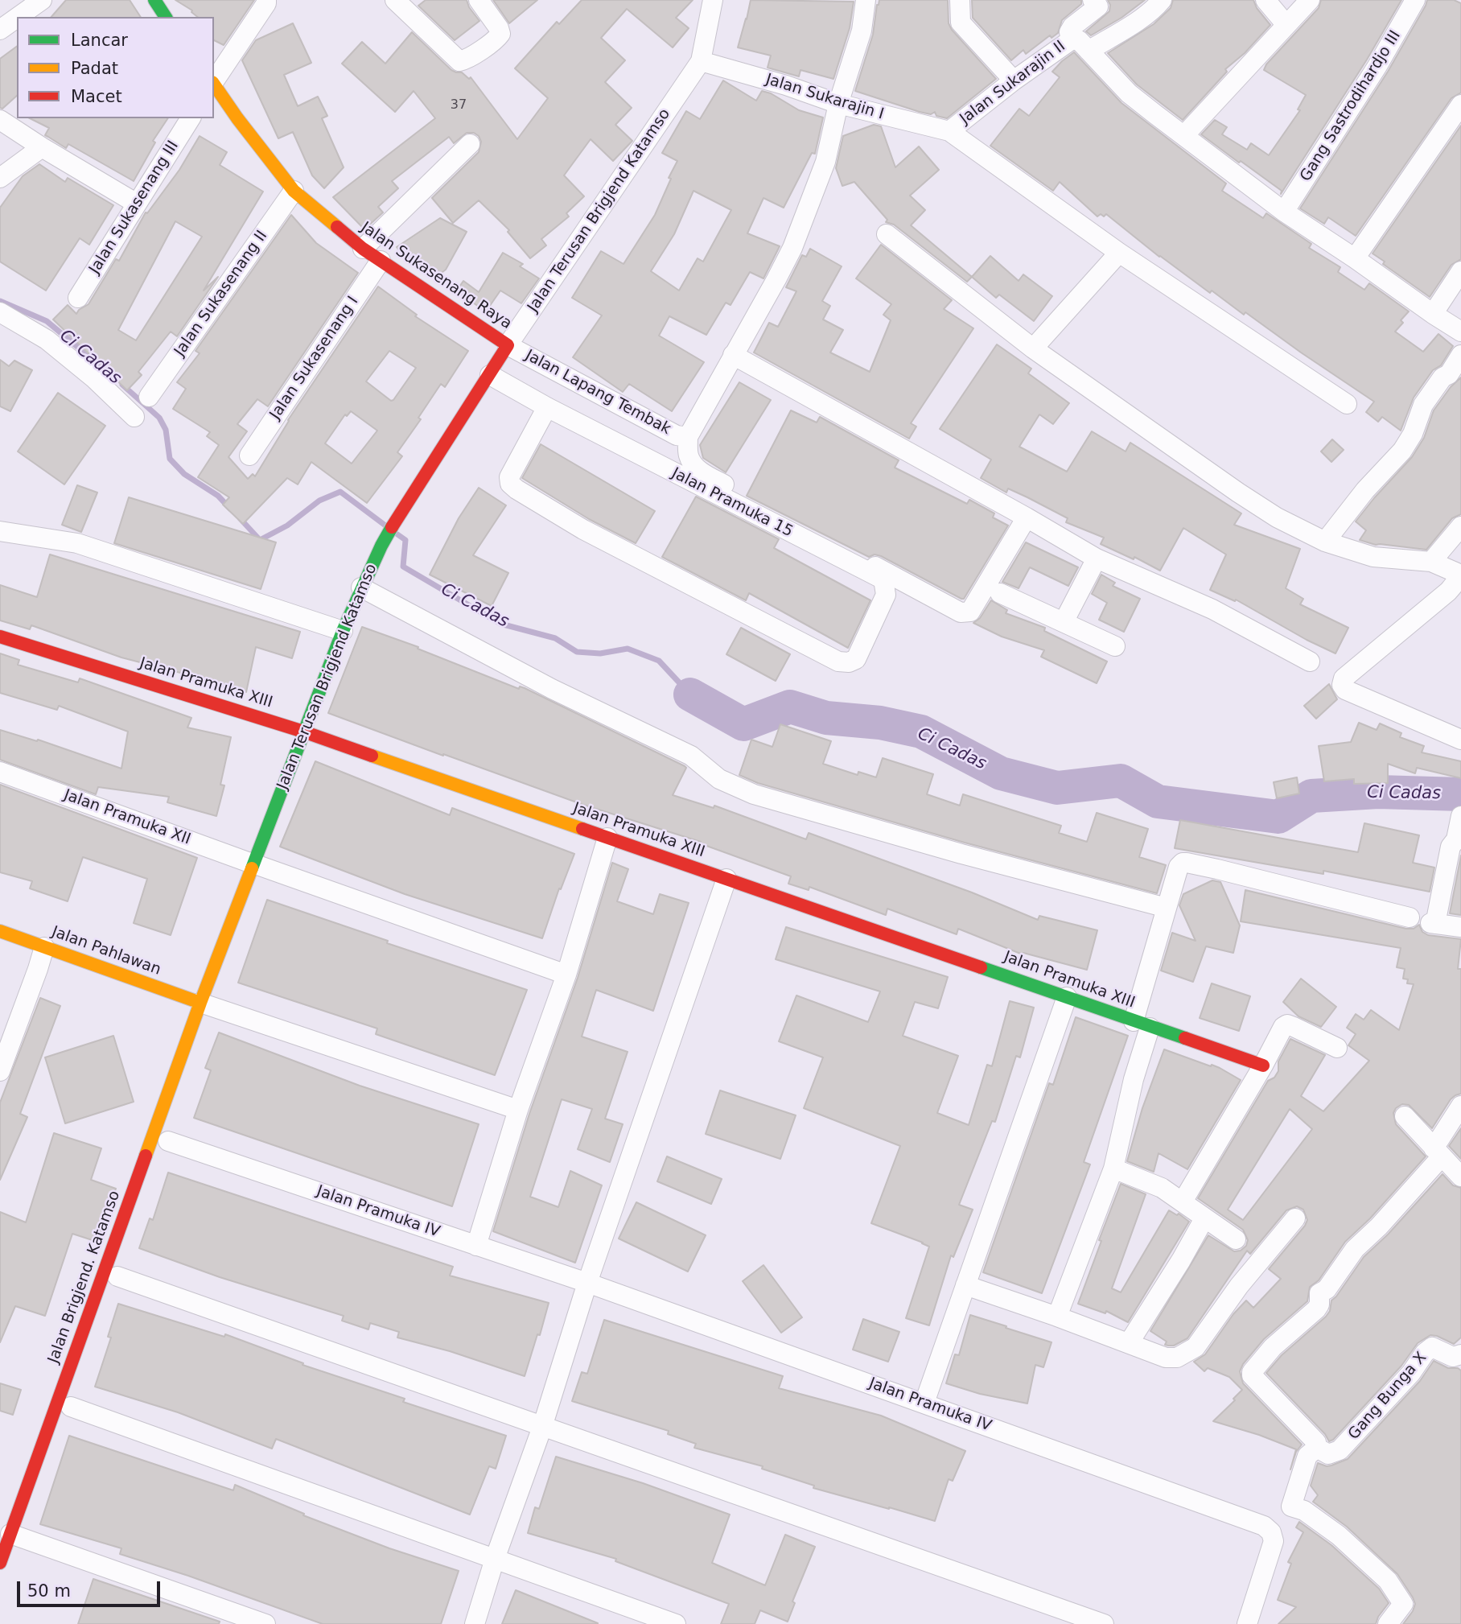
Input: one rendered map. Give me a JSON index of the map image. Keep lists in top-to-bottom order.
{
  "streets": {
    "street": [
      "Jalan Sukarajin II",
      "Jalan Sukarajin I",
      "Gang Sastrodihardjo III",
      "Jalan Sukasenang III",
      "Jalan Terusan Brigjend Katamso",
      "Jalan Sukasenang Raya",
      "Jalan Sukasenang II",
      "Jalan Sukasenang I",
      "Jalan Lapang Tembak",
      "Jalan Pramuka 15",
      "Jalan Pramuka XIII",
      "Jalan Pramuka XII",
      "Jalan Pahlawan",
      "Jalan Pramuka IV",
      "Jalan Brigjend. Katamso",
      "Gang Bunga X"
    ]
  },
  "crossings": [
    ["Jalan Sukarajin II", "Jalan Sukarajin I"],
    ["Jalan Sukarajin II", "Gang Sastrodihardjo III"],
    ["Jalan Sukarajin I", "Jalan Terusan Brigjend Katamso"],
    ["Jalan Terusan Brigjend Katamso", "Jalan Sukasenang Raya"],
    ["Jalan Terusan Brigjend Katamso", "Jalan Lapang Tembak"],
    ["Jalan Terusan Brigjend Katamso", "Jalan Pramuka 15"],
    ["Jalan Terusan Brigjend Katamso", "Jalan Pramuka XIII"],
    ["Jalan Terusan Brigjend Katamso", "Jalan Pramuka XII"],
    ["Jalan Terusan Brigjend Katamso", "Jalan Pahlawan"],
    ["Jalan Terusan Brigjend Katamso", "Jalan Brigjend. Katamso"],
    ["Jalan Sukasenang Raya", "Jalan Sukasenang II"],
    ["Jalan Sukasenang Raya", "Jalan Sukasenang I"],
    ["Jalan Sukasenang Raya", "Jalan Lapang Tembak"],
    ["Jalan Pahlawan", "Jalan Brigjend. Katamso"]
  ],
  "water": ["Ci Cadas"],
  "house_numbers": ["37"],
  "legend": ["Lancar", "Padat", "Macet"],
  "scale_bar": "50 m"
}
